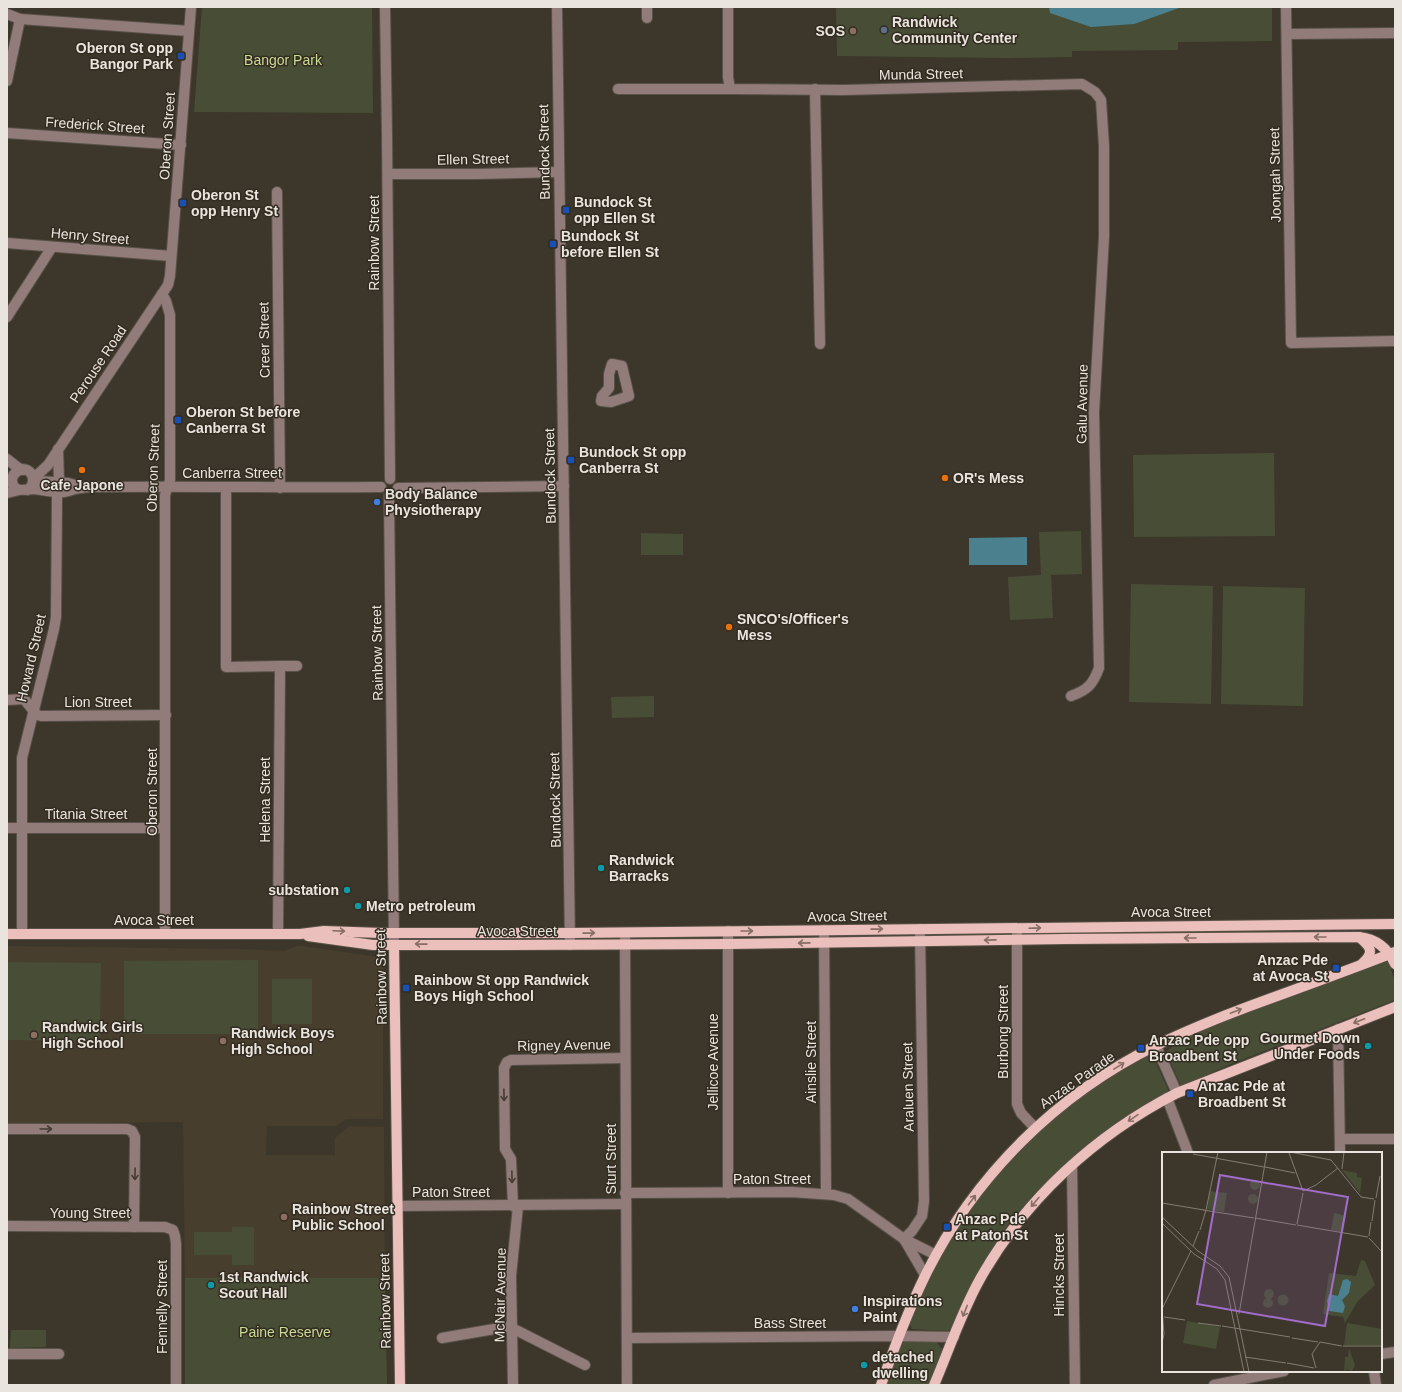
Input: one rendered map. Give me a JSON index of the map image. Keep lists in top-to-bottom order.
{
  "streets": {
    "main road": ["Rainbow Street", "Avoca Street", "Anzac Parade"],
    "street": [
      "Munda Street",
      "Frederick Street",
      "Oberon Street",
      "Bundock Street",
      "Ellen Street",
      "Joongah Street",
      "Henry Street",
      "Creer Street",
      "Perouse Road",
      "Galu Avenue",
      "Canberra Street",
      "Howard Street",
      "Lion Street",
      "Helena Street",
      "Titania Street",
      "Burbong Street",
      "Rigney Avenue",
      "Jellicoe Avenue",
      "Ainslie Street",
      "Araluen Street",
      "Sturt Street",
      "Paton Street",
      "Young Street",
      "Hincks Street",
      "McNair Avenue",
      "Fennelly Street",
      "Bass Street"
    ]
  },
  "crossings": [
    ["Munda Street", "Galu Avenue"],
    ["Frederick Street", "Oberon Street"],
    ["Oberon Street", "Henry Street"],
    ["Oberon Street", "Perouse Road"],
    ["Oberon Street", "Canberra Street"],
    ["Oberon Street", "Lion Street"],
    ["Oberon Street", "Titania Street"],
    ["Oberon Street", "Avoca Street"],
    ["Bundock Street", "Ellen Street"],
    ["Bundock Street", "Avoca Street"],
    ["Ellen Street", "Rainbow Street"],
    ["Rainbow Street", "Canberra Street"],
    ["Rainbow Street", "Avoca Street"],
    ["Rainbow Street", "Paton Street"],
    ["Creer Street", "Canberra Street"],
    ["Perouse Road", "Canberra Street"],
    ["Canberra Street", "Howard Street"],
    ["Howard Street", "Lion Street"],
    ["Howard Street", "Titania Street"],
    ["Howard Street", "Avoca Street"],
    ["Helena Street", "Avoca Street"],
    ["Avoca Street", "Burbong Street"],
    ["Avoca Street", "Jellicoe Avenue"],
    ["Avoca Street", "Ainslie Street"],
    ["Avoca Street", "Araluen Street"],
    ["Avoca Street", "Sturt Street"],
    ["Burbong Street", "Anzac Parade"],
    ["Rigney Avenue", "Sturt Street"],
    ["Rigney Avenue", "Paton Street"],
    ["Rigney Avenue", "McNair Avenue"],
    ["Jellicoe Avenue", "Paton Street"],
    ["Ainslie Street", "Paton Street"],
    ["Anzac Parade", "Paton Street"],
    ["Anzac Parade", "Bass Street"],
    ["Araluen Street", "Paton Street"],
    ["Sturt Street", "Paton Street"],
    ["Sturt Street", "Bass Street"],
    ["Paton Street", "McNair Avenue"],
    ["Young Street", "Fennelly Street"]
  ],
  "parks": ["Bangor Park", "Paine Reserve"],
  "places": {
    "other": [
      "Randwick Community Center",
      "SOS",
      "Cafe Japone",
      "OR's Mess",
      "Body Balance Physiotherapy",
      "SNCO's/Officer's Mess",
      "Randwick Barracks",
      "substation",
      "Metro petroleum",
      "Randwick Girls High School",
      "Randwick Boys High School",
      "Gourmet Down Under Foods",
      "Rainbow Street Public School",
      "1st Randwick Scout Hall",
      "Inspirations Paint",
      "detached dwelling"
    ],
    "transit": [
      "Oberon St opp Bangor Park",
      "Oberon St opp Henry St",
      "Bundock St opp Ellen St",
      "Bundock St before Ellen St",
      "Oberon St before Canberra St",
      "Bundock St opp Canberra St",
      "Anzac Pde at Avoca St",
      "Rainbow St opp Randwick Boys High School",
      "Anzac Pde opp Broadbent St",
      "Anzac Pde at Broadbent St",
      "Anzac Pde at Paton St"
    ]
  }
}
